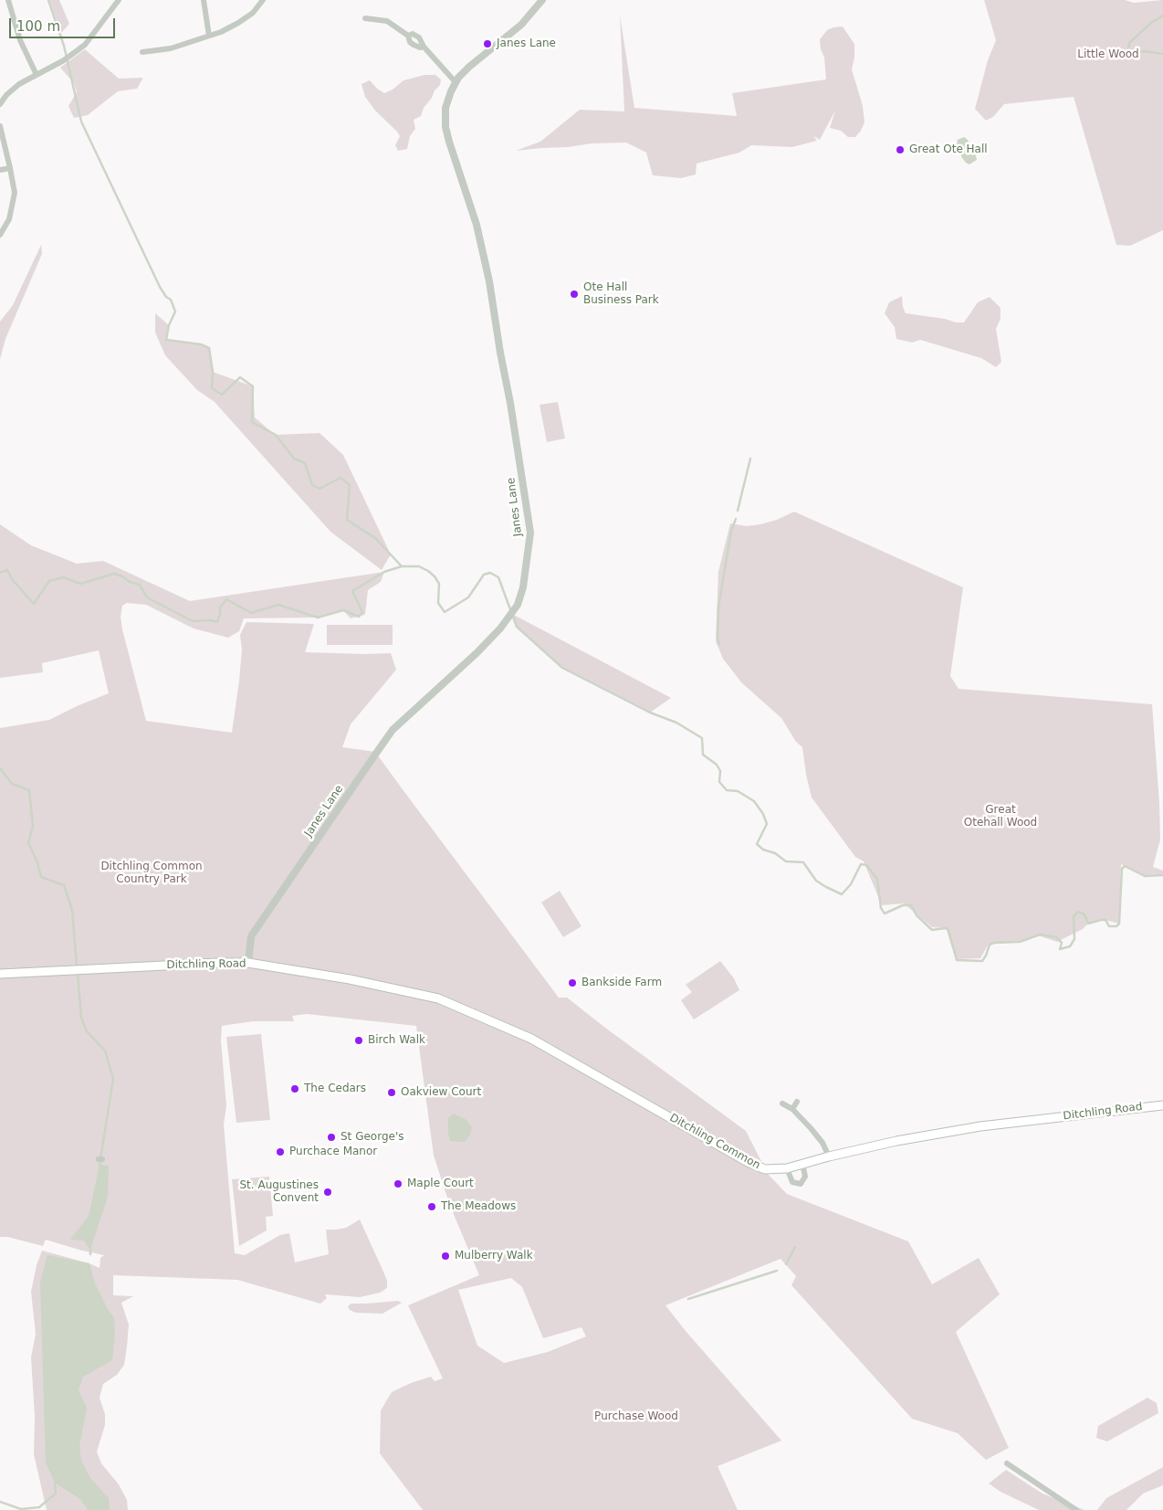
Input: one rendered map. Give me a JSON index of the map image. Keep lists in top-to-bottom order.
{
  "streets": {
    "main road": ["Ditchling Road", "Ditchling Common"],
    "street": ["Janes Lane"]
  },
  "crossings": [
    ["Janes Lane", "Ditchling Road"],
    ["Ditchling Road", "Ditchling Common"]
  ],
  "parks": [
    "Little Wood",
    "Great Otehall Wood",
    "Ditchling Common Country Park",
    "Purchase Wood"
  ],
  "places": [
    "Janes Lane",
    "Great Ote Hall",
    "Ote Hall Business Park",
    "Bankside Farm",
    "Birch Walk",
    "The Cedars",
    "Oakview Court",
    "St George's",
    "Purchace Manor",
    "Maple Court",
    "St. Augustines Convent",
    "The Meadows",
    "Mulberry Walk"
  ],
  "scale_bar": "100 m"
}
